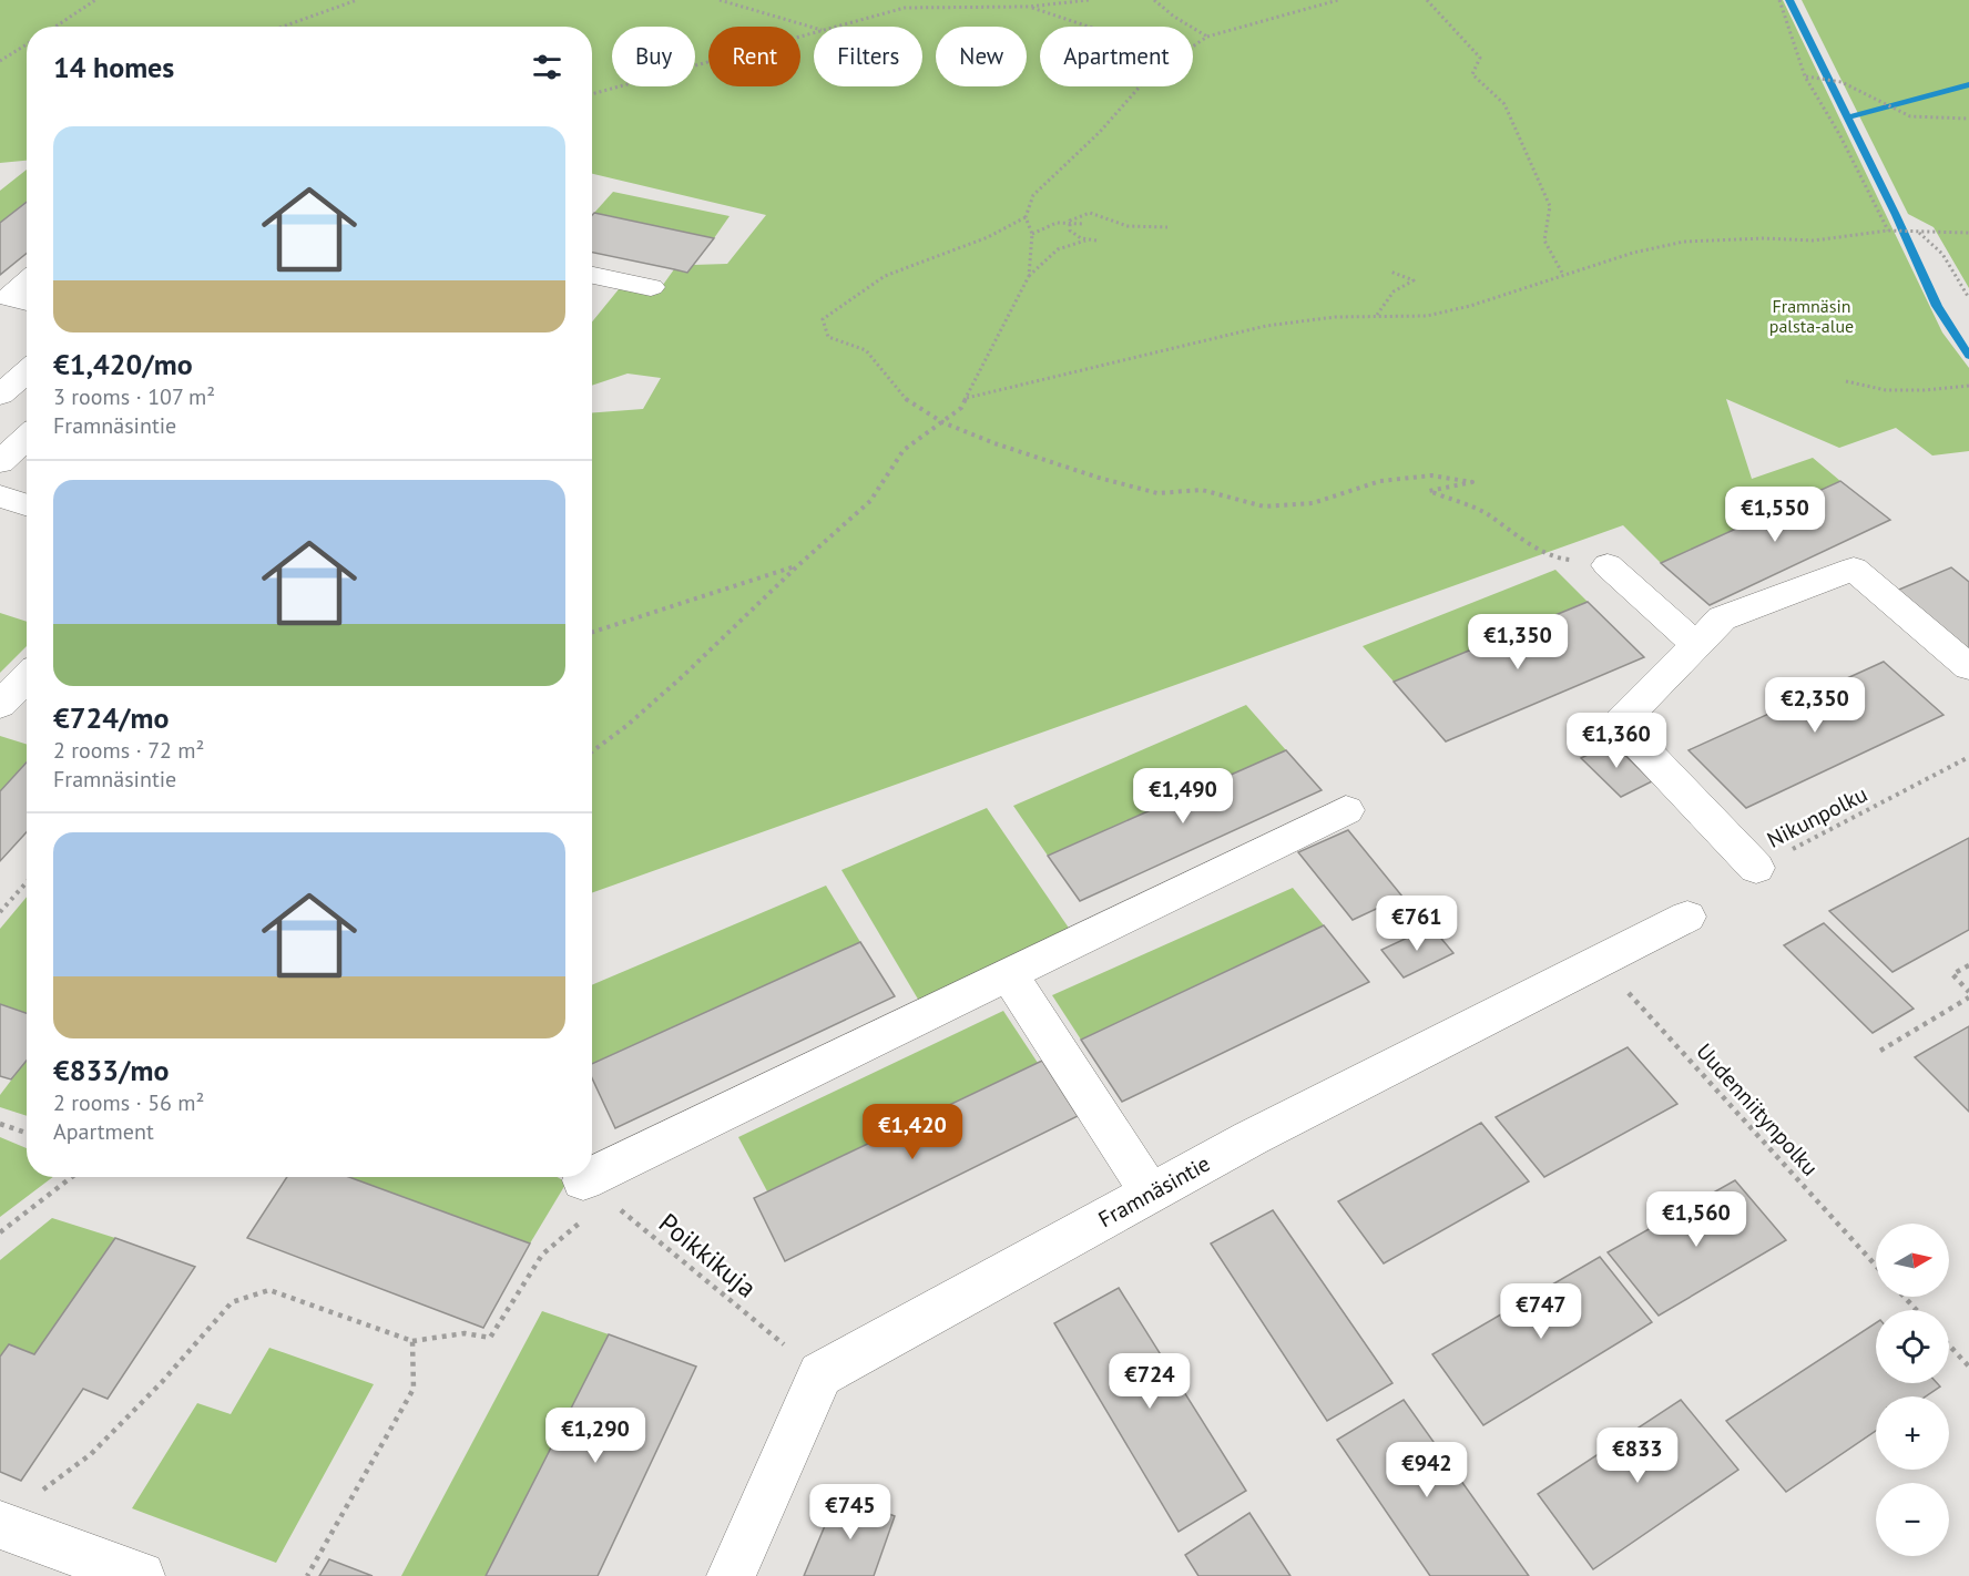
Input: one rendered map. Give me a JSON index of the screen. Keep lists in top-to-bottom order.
{
  "streets": {
    "street": ["Framnäsintie"],
    "path": ["Nikunpolku", "Uudenniitynpolku", "Poikkikuja"]
  },
  "crossings": [
    ["Uudenniitynpolku", "Framnäsintie"],
    ["Framnäsintie", "Poikkikuja"]
  ],
  "parks": ["Framnäsin palsta-alue"],
  "north": "right",
  "page": {
    "chip": [
      "Buy",
      "Rent",
      "Filters",
      "New",
      "Apartment"
    ],
    "heading": "14 homes",
    "list": [
      {
        "name": "€1,420/mo",
        "note": "3 rooms · 107 m² · Framnäsintie"
      },
      {
        "name": "€724/mo",
        "note": "2 rooms · 72 m² · Framnäsintie"
      },
      {
        "name": "€833/mo",
        "note": "2 rooms · 56 m² · Apartment"
      }
    ],
    "price": [
      "€1,550",
      "€1,350",
      "€2,350",
      "€1,360",
      "€1,490",
      "€761",
      "€1,420",
      "€1,560",
      "€747",
      "€724",
      "€1,290",
      "€833",
      "€942",
      "€745"
    ],
    "map_buttons": ["+", "−"]
  }
}
